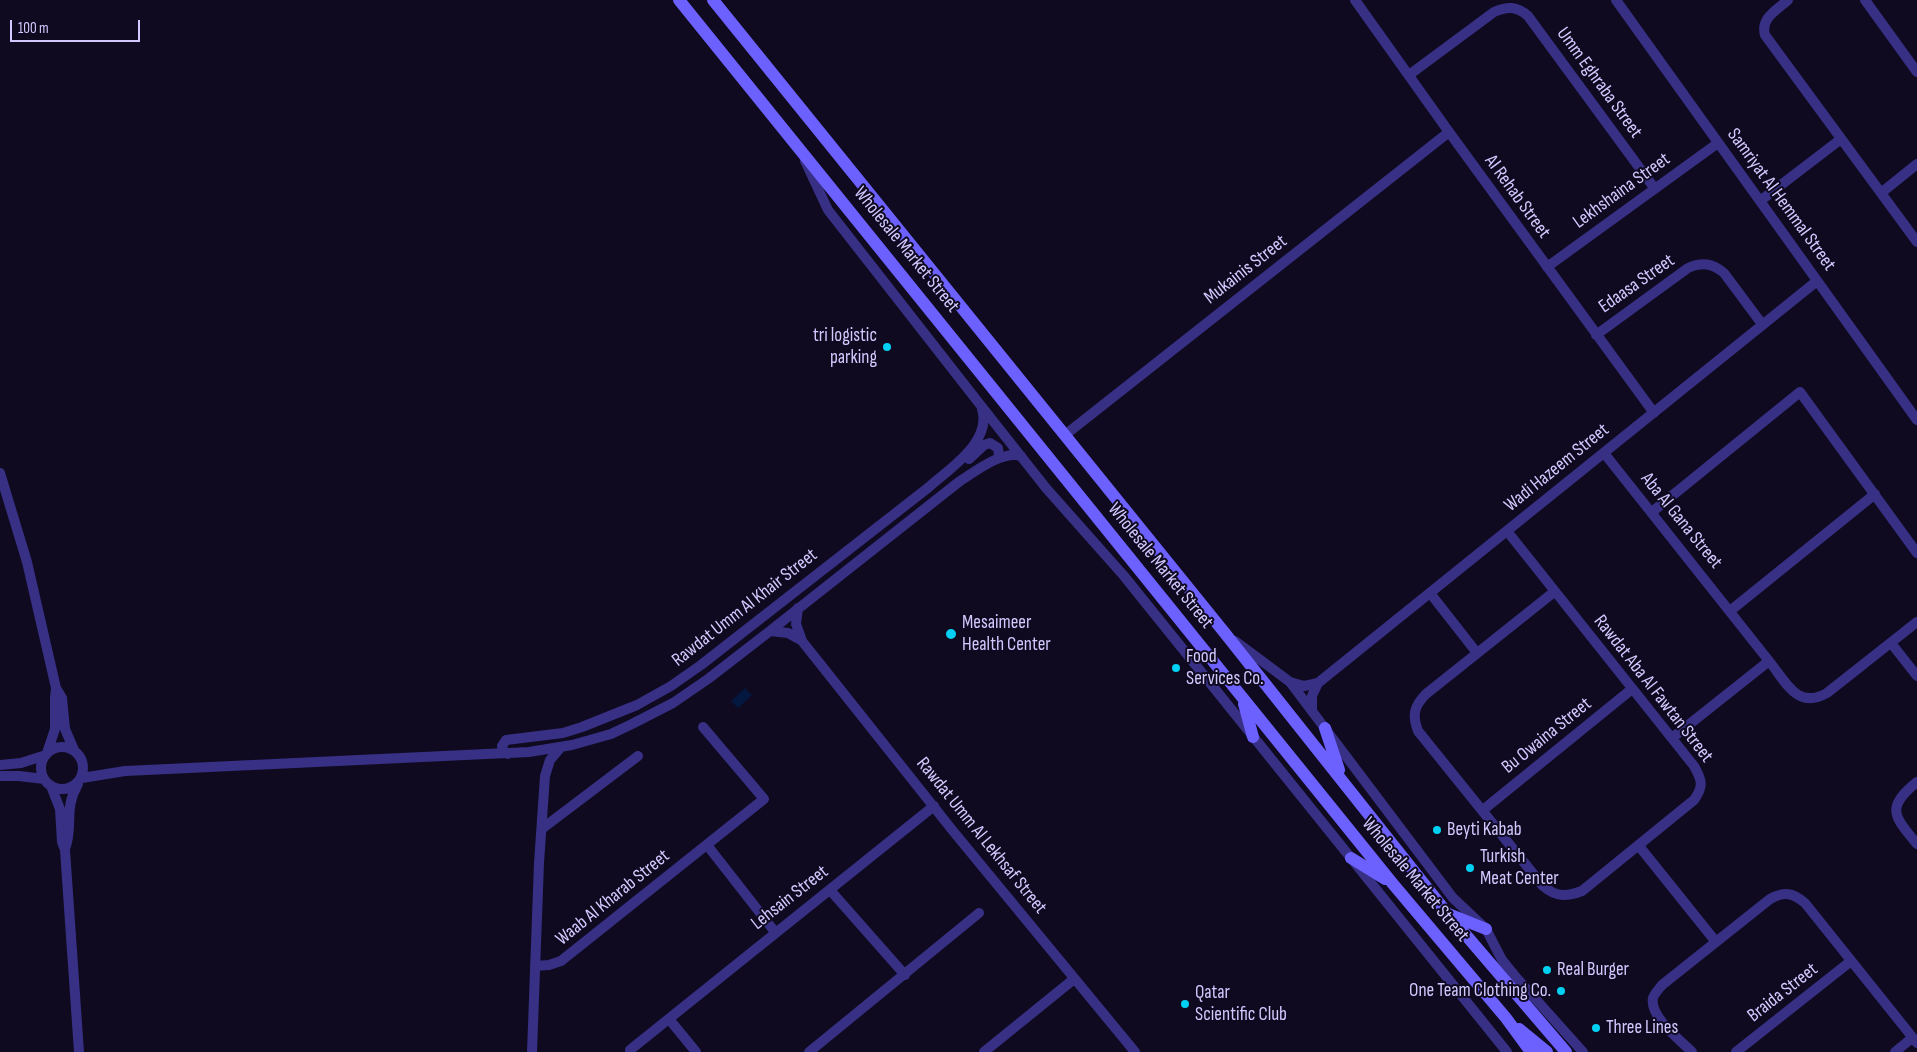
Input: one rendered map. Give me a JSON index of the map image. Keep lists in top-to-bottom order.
{
  "streets": {
    "main road": ["Wholesale Market Street"],
    "street": [
      "Umm Eghraba Street",
      "Lekhshaina Street",
      "Al Rehab Street",
      "Samriyat Al Hemmal Street",
      "Mukainis Street",
      "Edaasa Street",
      "Wadi Hazeem Street",
      "Aba Al Gana Street",
      "Rawdat Umm Al Khair Street",
      "Rawdat Aba Al Fawtan Street",
      "Bu Owaina Street",
      "Rawdat Umm Al Lekhsaf Street",
      "Waab Al Kharab Street",
      "Lehsain Street",
      "Braida Street"
    ]
  },
  "crossings": [
    ["Umm Eghraba Street", "Lekhshaina Street"],
    ["Umm Eghraba Street", "Al Rehab Street"],
    ["Lekhshaina Street", "Al Rehab Street"],
    ["Lekhshaina Street", "Samriyat Al Hemmal Street"],
    ["Al Rehab Street", "Mukainis Street"],
    ["Al Rehab Street", "Edaasa Street"],
    ["Al Rehab Street", "Wadi Hazeem Street"],
    ["Samriyat Al Hemmal Street", "Wadi Hazeem Street"],
    ["Wholesale Market Street", "Mukainis Street"],
    ["Wholesale Market Street", "Rawdat Umm Al Khair Street"],
    ["Edaasa Street", "Wadi Hazeem Street"],
    ["Wadi Hazeem Street", "Aba Al Gana Street"],
    ["Wadi Hazeem Street", "Rawdat Aba Al Fawtan Street"],
    ["Rawdat Umm Al Khair Street", "Rawdat Umm Al Lekhsaf Street"],
    ["Rawdat Aba Al Fawtan Street", "Bu Owaina Street"],
    ["Rawdat Umm Al Lekhsaf Street", "Lehsain Street"]
  ],
  "places": [
    "tri logistic parking",
    "Mesaimeer Health Center",
    "Food Services Co.",
    "Beyti Kabab",
    "Turkish Meat Center",
    "Real Burger",
    "One Team Clothing Co.",
    "Qatar Scientific Club",
    "Three Lines"
  ],
  "scale_bar": "100 m"
}
